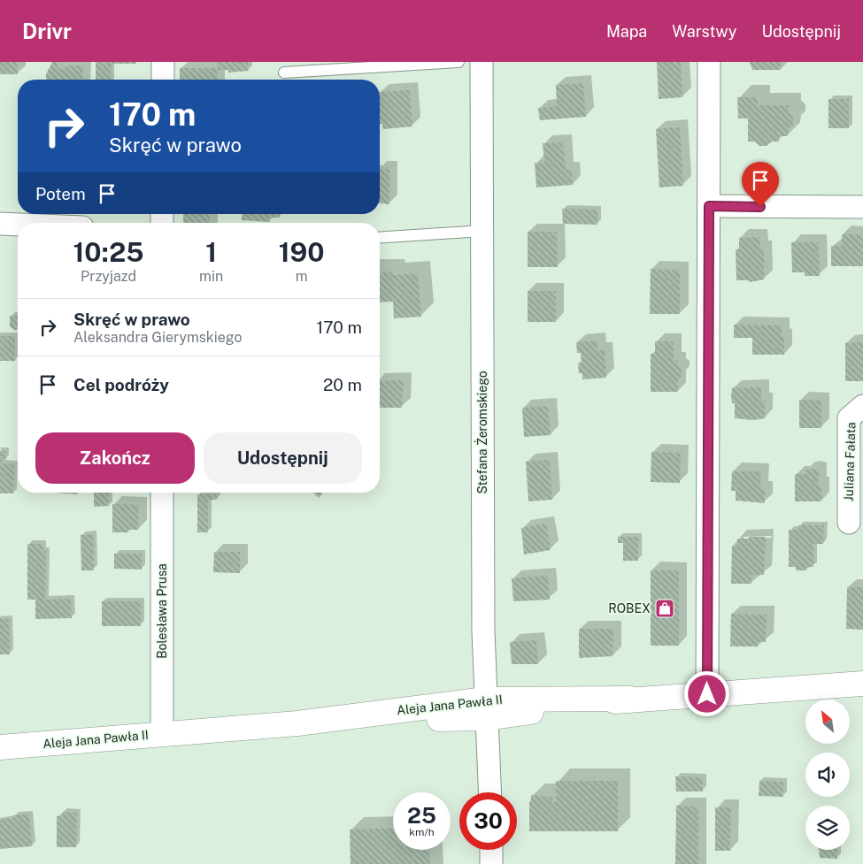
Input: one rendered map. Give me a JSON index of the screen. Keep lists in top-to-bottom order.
{
  "streets": {
    "street": [
      "Stefana Żeromskiego",
      "Juliana Fałata",
      "Bolesława Prusa",
      "Aleja Jana Pawła II"
    ]
  },
  "crossings": [
    ["Stefana Żeromskiego", "Aleja Jana Pawła II"],
    ["Bolesława Prusa", "Aleja Jana Pawła II"]
  ],
  "places": {
    "shop": ["ROBEX"]
  },
  "north": "top left",
  "page": {
    "header": "Drivr",
    "nav": ["Mapa", "Warstwy", "Udostępnij"],
    "turn": ["170 m", "Skręć w prawo"],
    "then": "Potem",
    "eta": [
      "10:25",
      "Przyjazd",
      "1",
      "min",
      "190",
      "m"
    ],
    "list": [
      {
        "name": "Skręć w prawo",
        "note": "Aleksandra Gierymskiego",
        "value": "170 m"
      },
      {
        "name": "Cel podróży",
        "value": "20 m"
      }
    ],
    "buttons": ["Zakończ", "Udostępnij"],
    "speed": "25 km/h",
    "limit": "30"
  }
}
